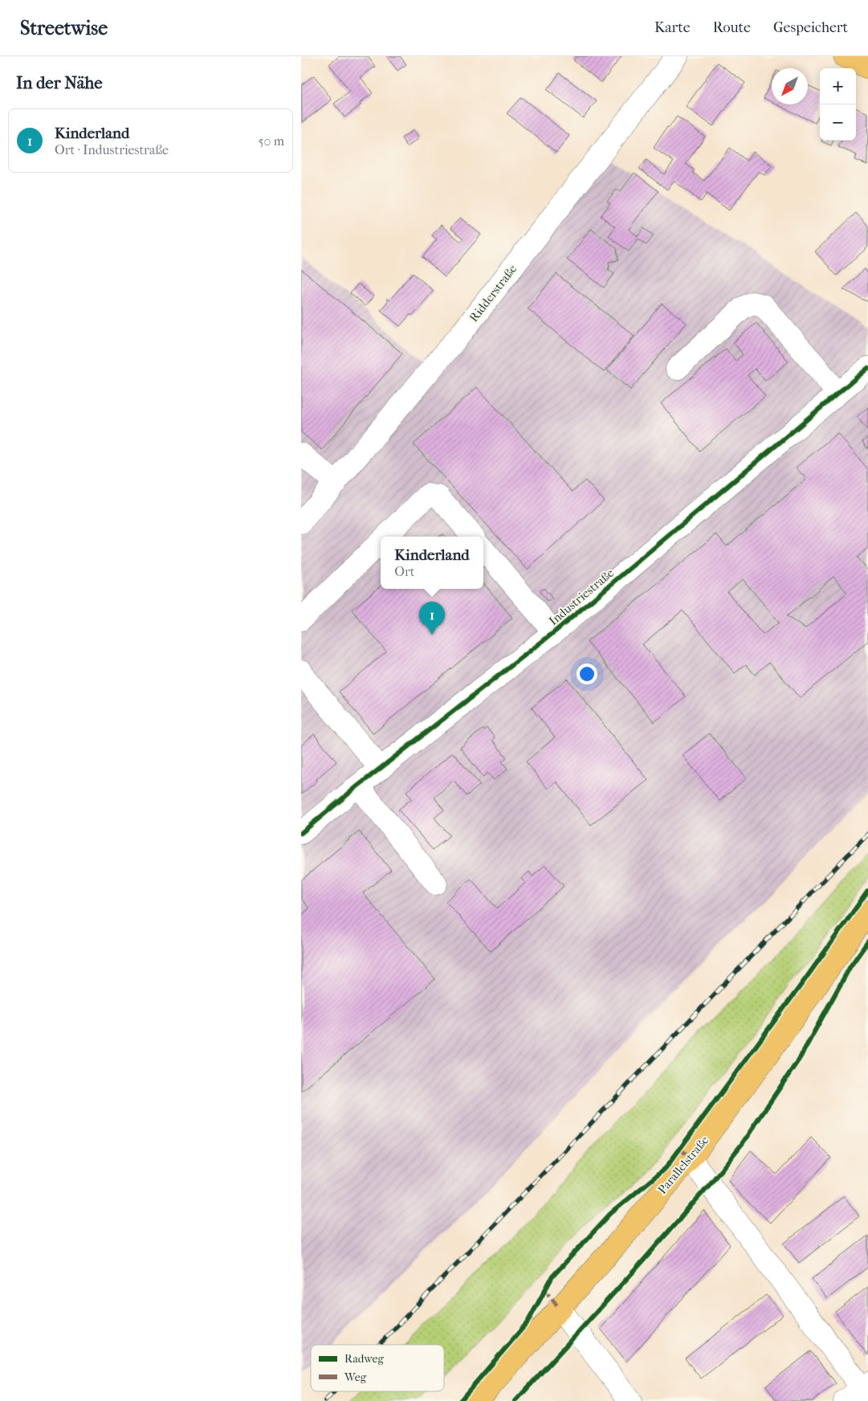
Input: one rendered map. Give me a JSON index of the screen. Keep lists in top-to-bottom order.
{
  "streets": {
    "main road": ["Parallelstraße"],
    "street": ["Ridderstraße", "Industriestraße"]
  },
  "legend": ["Radweg", "Weg"],
  "north": "bottom left",
  "page": {
    "header": "Streetwise",
    "nav": ["Karte", "Route", "Gespeichert"],
    "heading": "In der Nähe",
    "map_buttons": ["+", "−"],
    "list": [
      {
        "mark": "1",
        "name": "Kinderland",
        "note": "Ort · Industriestraße",
        "value": "50 m"
      }
    ],
    "popup": ["Kinderland", "Ort"],
    "pins": "1"
  }
}
